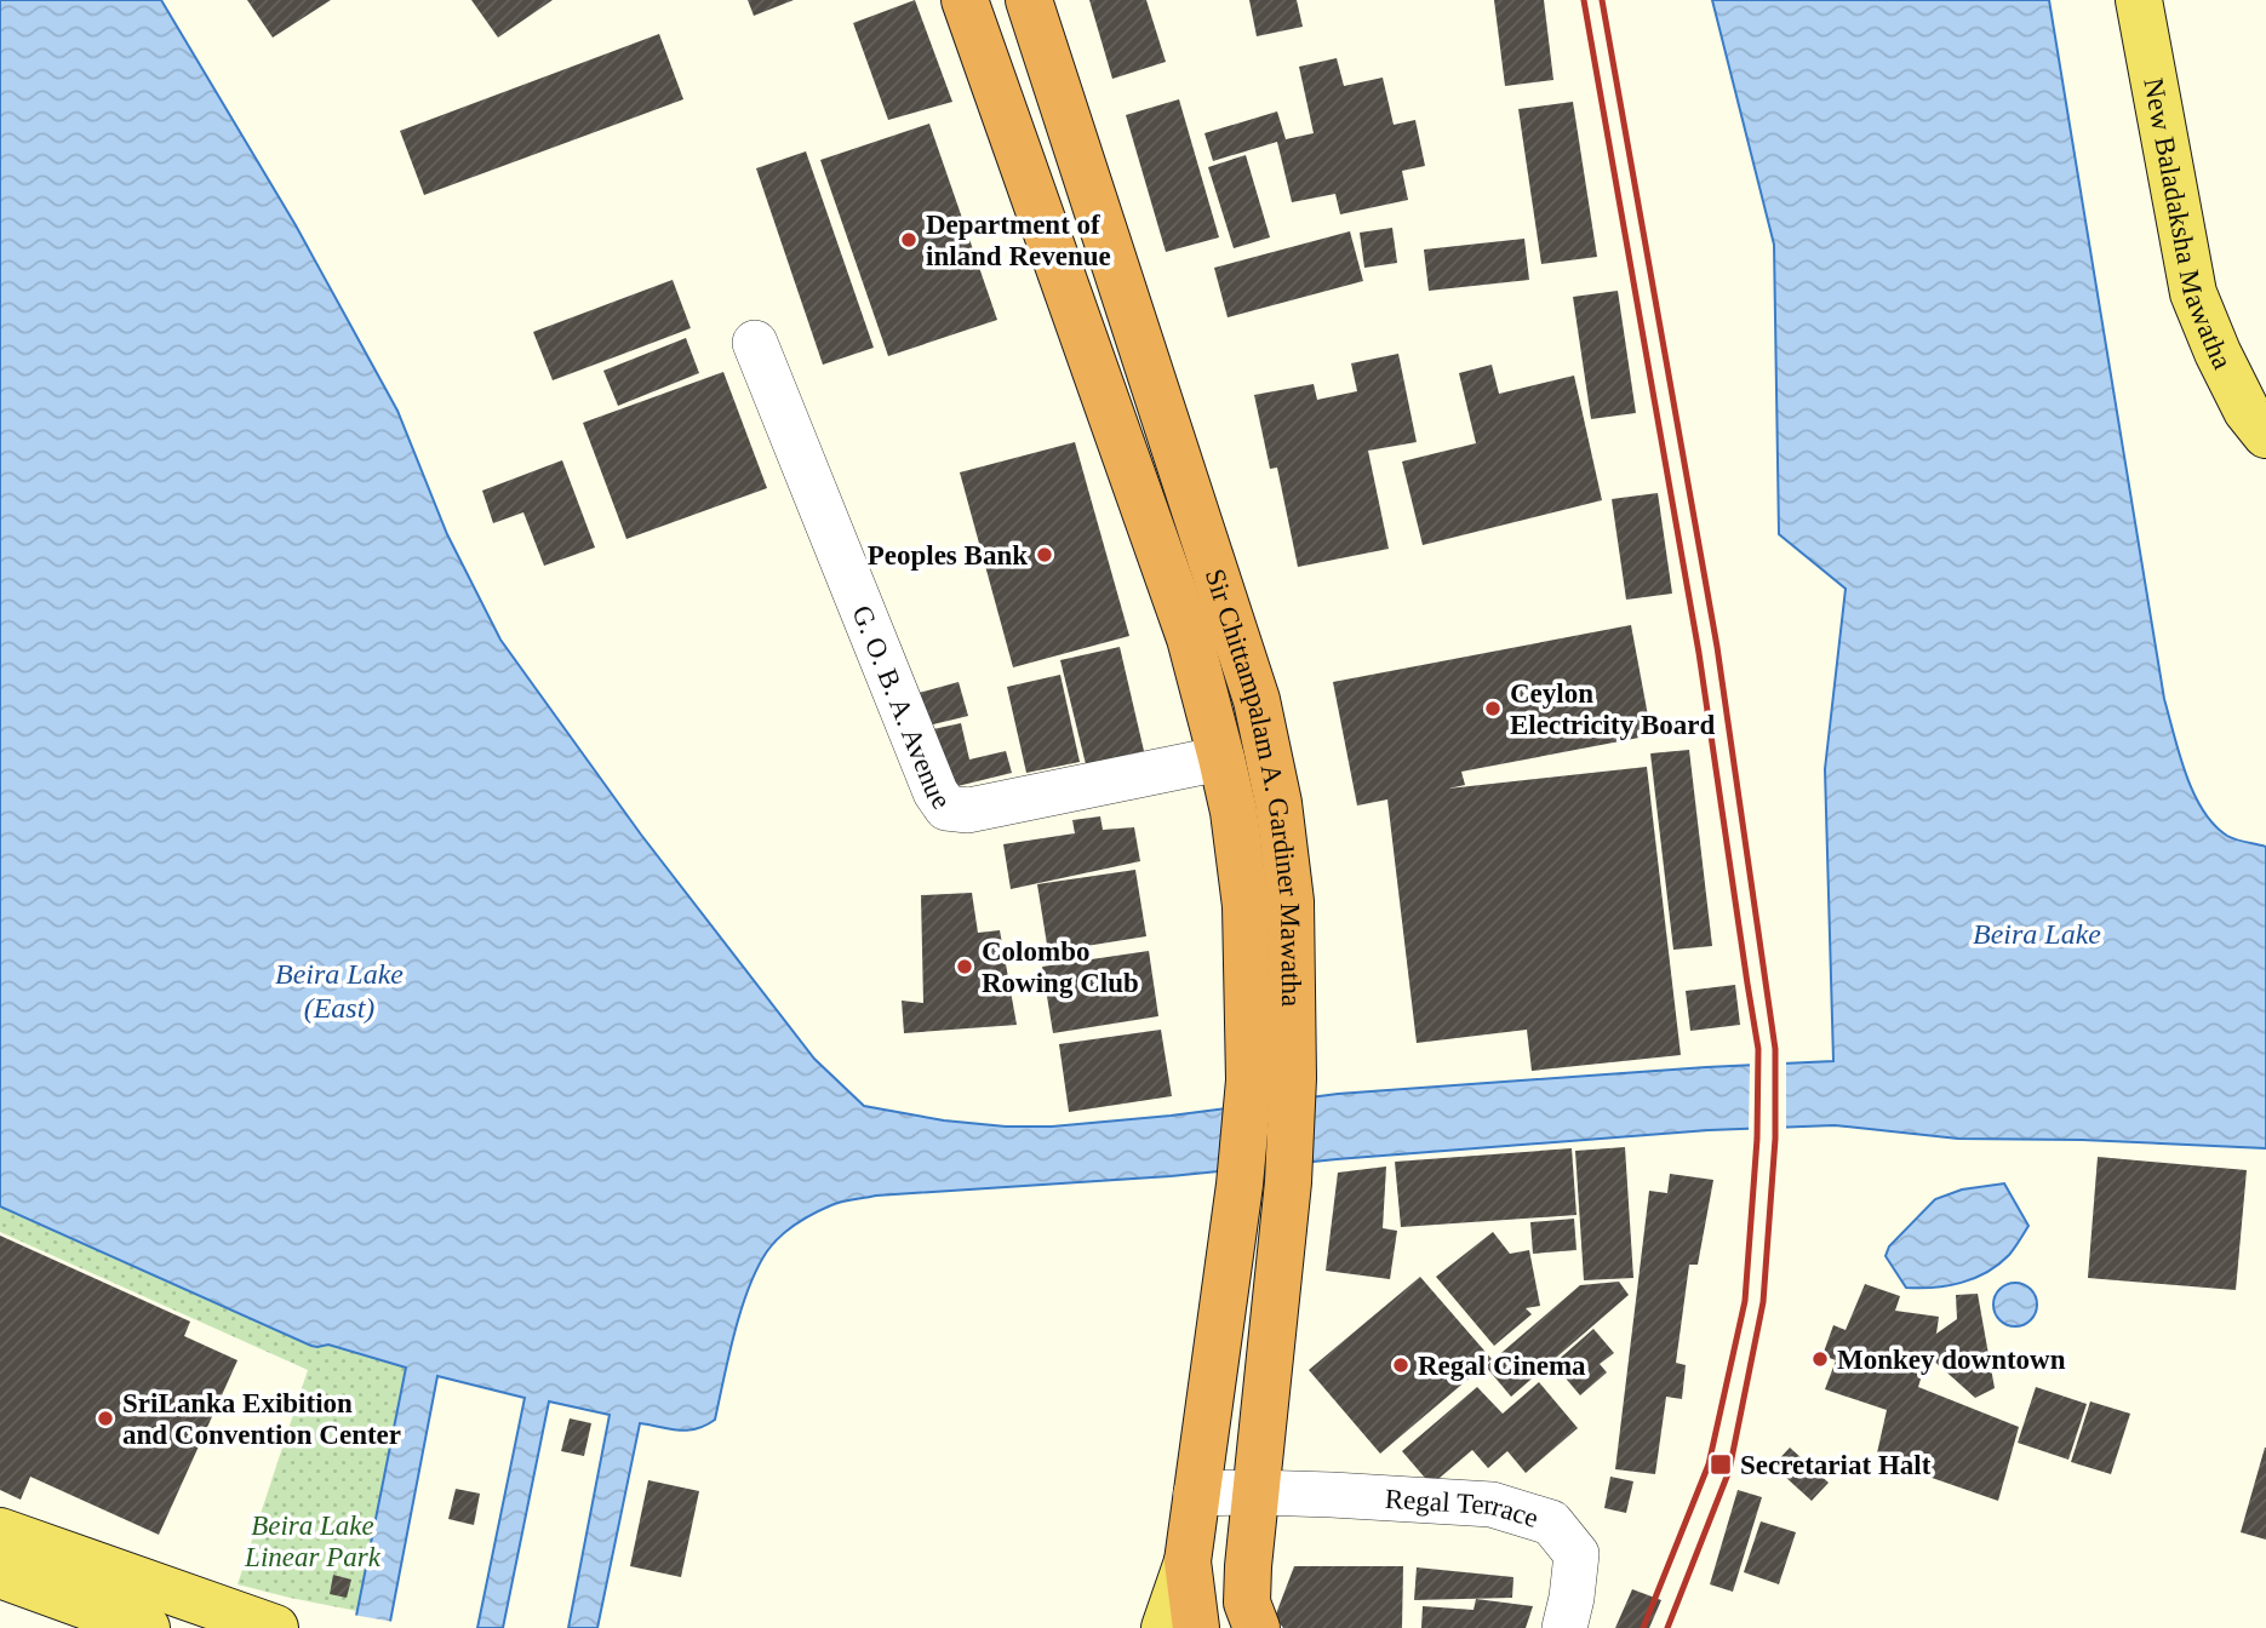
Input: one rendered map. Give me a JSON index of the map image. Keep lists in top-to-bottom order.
{
  "streets": {
    "highway": ["Sir Chittampalam A. Gardiner Mawatha"],
    "main road": ["New Baladaksha Mawatha"],
    "street": ["G. O. B. A. Avenue", "Regal Terrace"]
  },
  "crossings": [
    ["G. O. B. A. Avenue", "Sir Chittampalam A. Gardiner Mawatha"],
    ["Sir Chittampalam A. Gardiner Mawatha", "Regal Terrace"]
  ],
  "water": ["Beira Lake", "Beira Lake (East)"],
  "parks": ["Beira Lake Linear Park"],
  "places": {
    "other": [
      "Department of inland Revenue",
      "Peoples Bank",
      "Ceylon Electricity Board",
      "Colombo Rowing Club",
      "Monkey downtown",
      "Regal Cinema",
      "SriLanka Exibition and Convention Center"
    ],
    "transit": ["Secretariat Halt"]
  }
}
